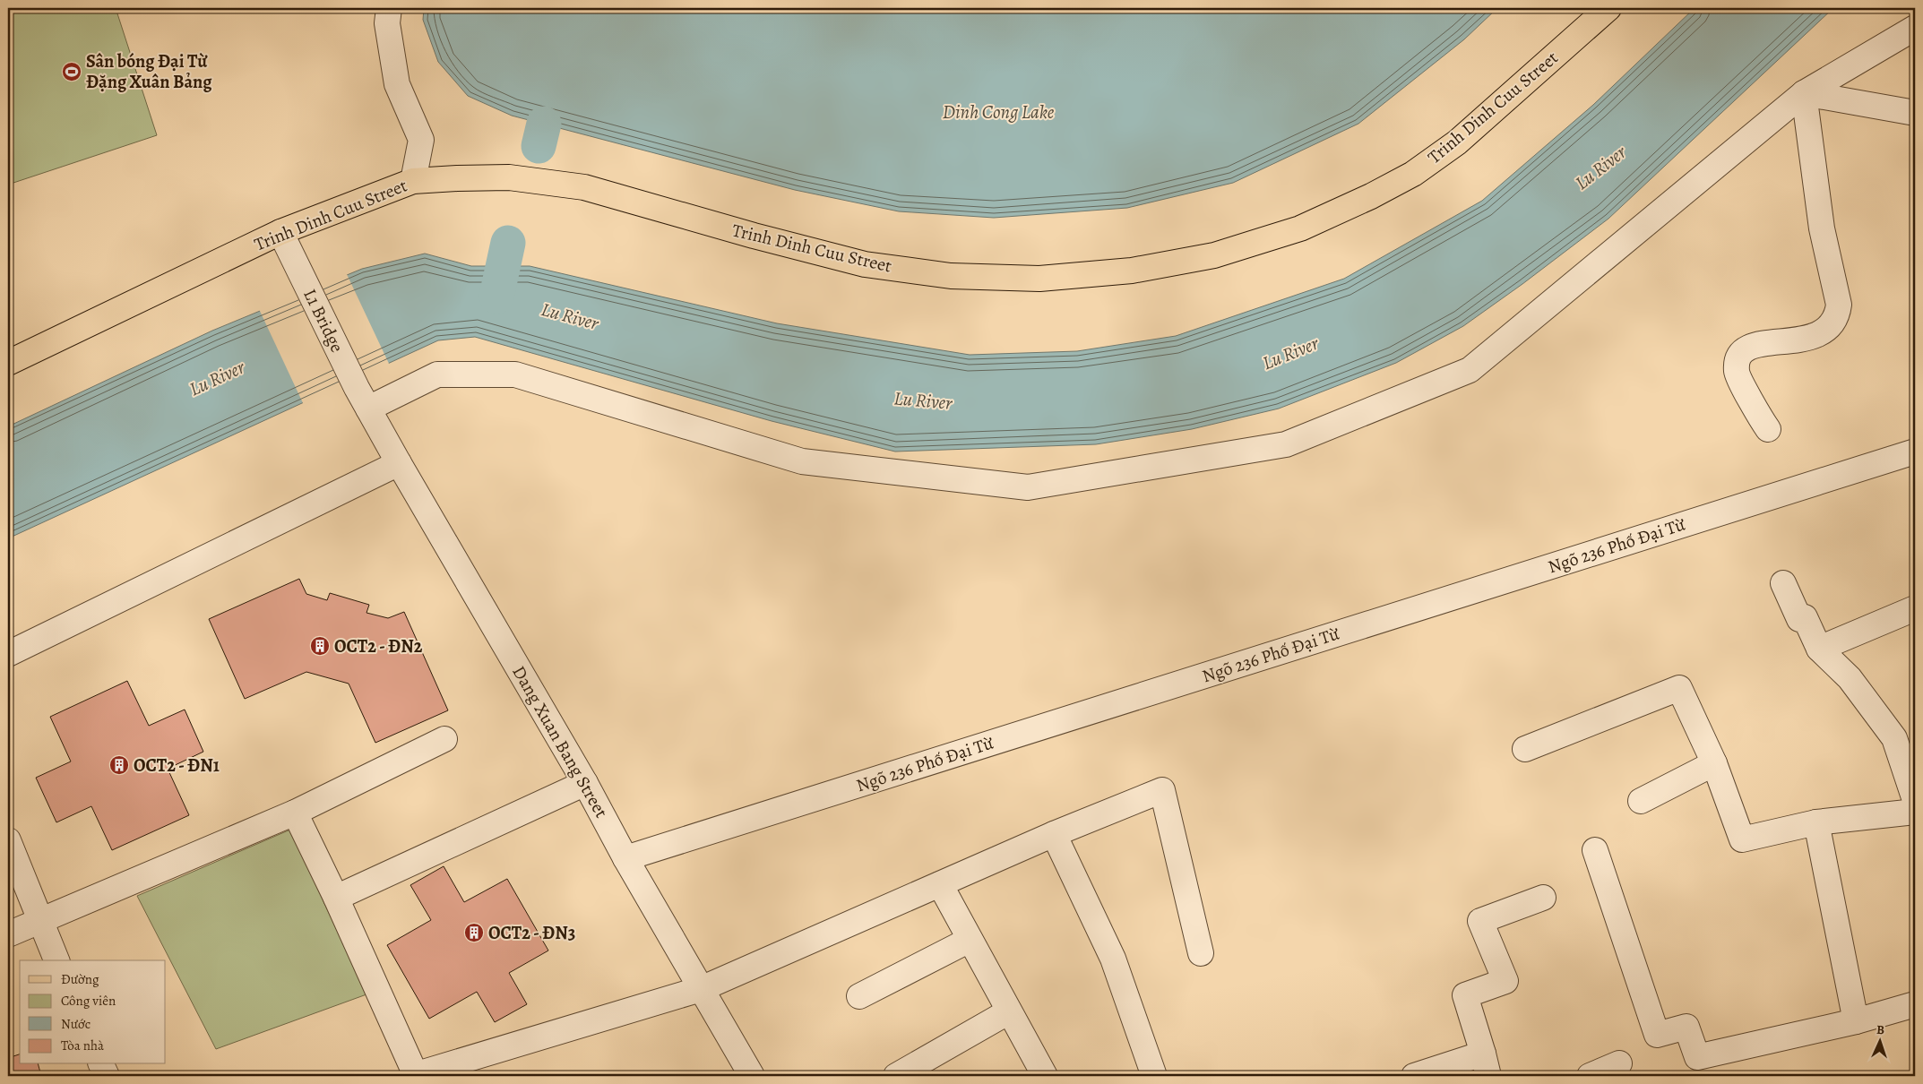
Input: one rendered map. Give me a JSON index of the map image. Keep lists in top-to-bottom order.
{
  "streets": {
    "main road": ["Trinh Dinh Cuu Street"],
    "street": ["L1 Bridge", "Ngõ 236 Phố Đại Từ", "Dang Xuan Bang Street"]
  },
  "crossings": [
    ["Trinh Dinh Cuu Street", "L1 Bridge"],
    ["L1 Bridge", "Dang Xuan Bang Street"],
    ["Ngõ 236 Phố Đại Từ", "Dang Xuan Bang Street"]
  ],
  "water": ["Dinh Cong Lake", "Lu River"],
  "places": {
    "sports": ["Sân bóng Đại Từ Đặng Xuân Bảng"],
    "building": ["OCT2 - ĐN2", "OCT2 - ĐN1", "OCT2 - ĐN3"]
  },
  "legend": [
    "Đường",
    "Công viên",
    "Nước",
    "Tòa nhà"
  ],
  "north": "top"
}
